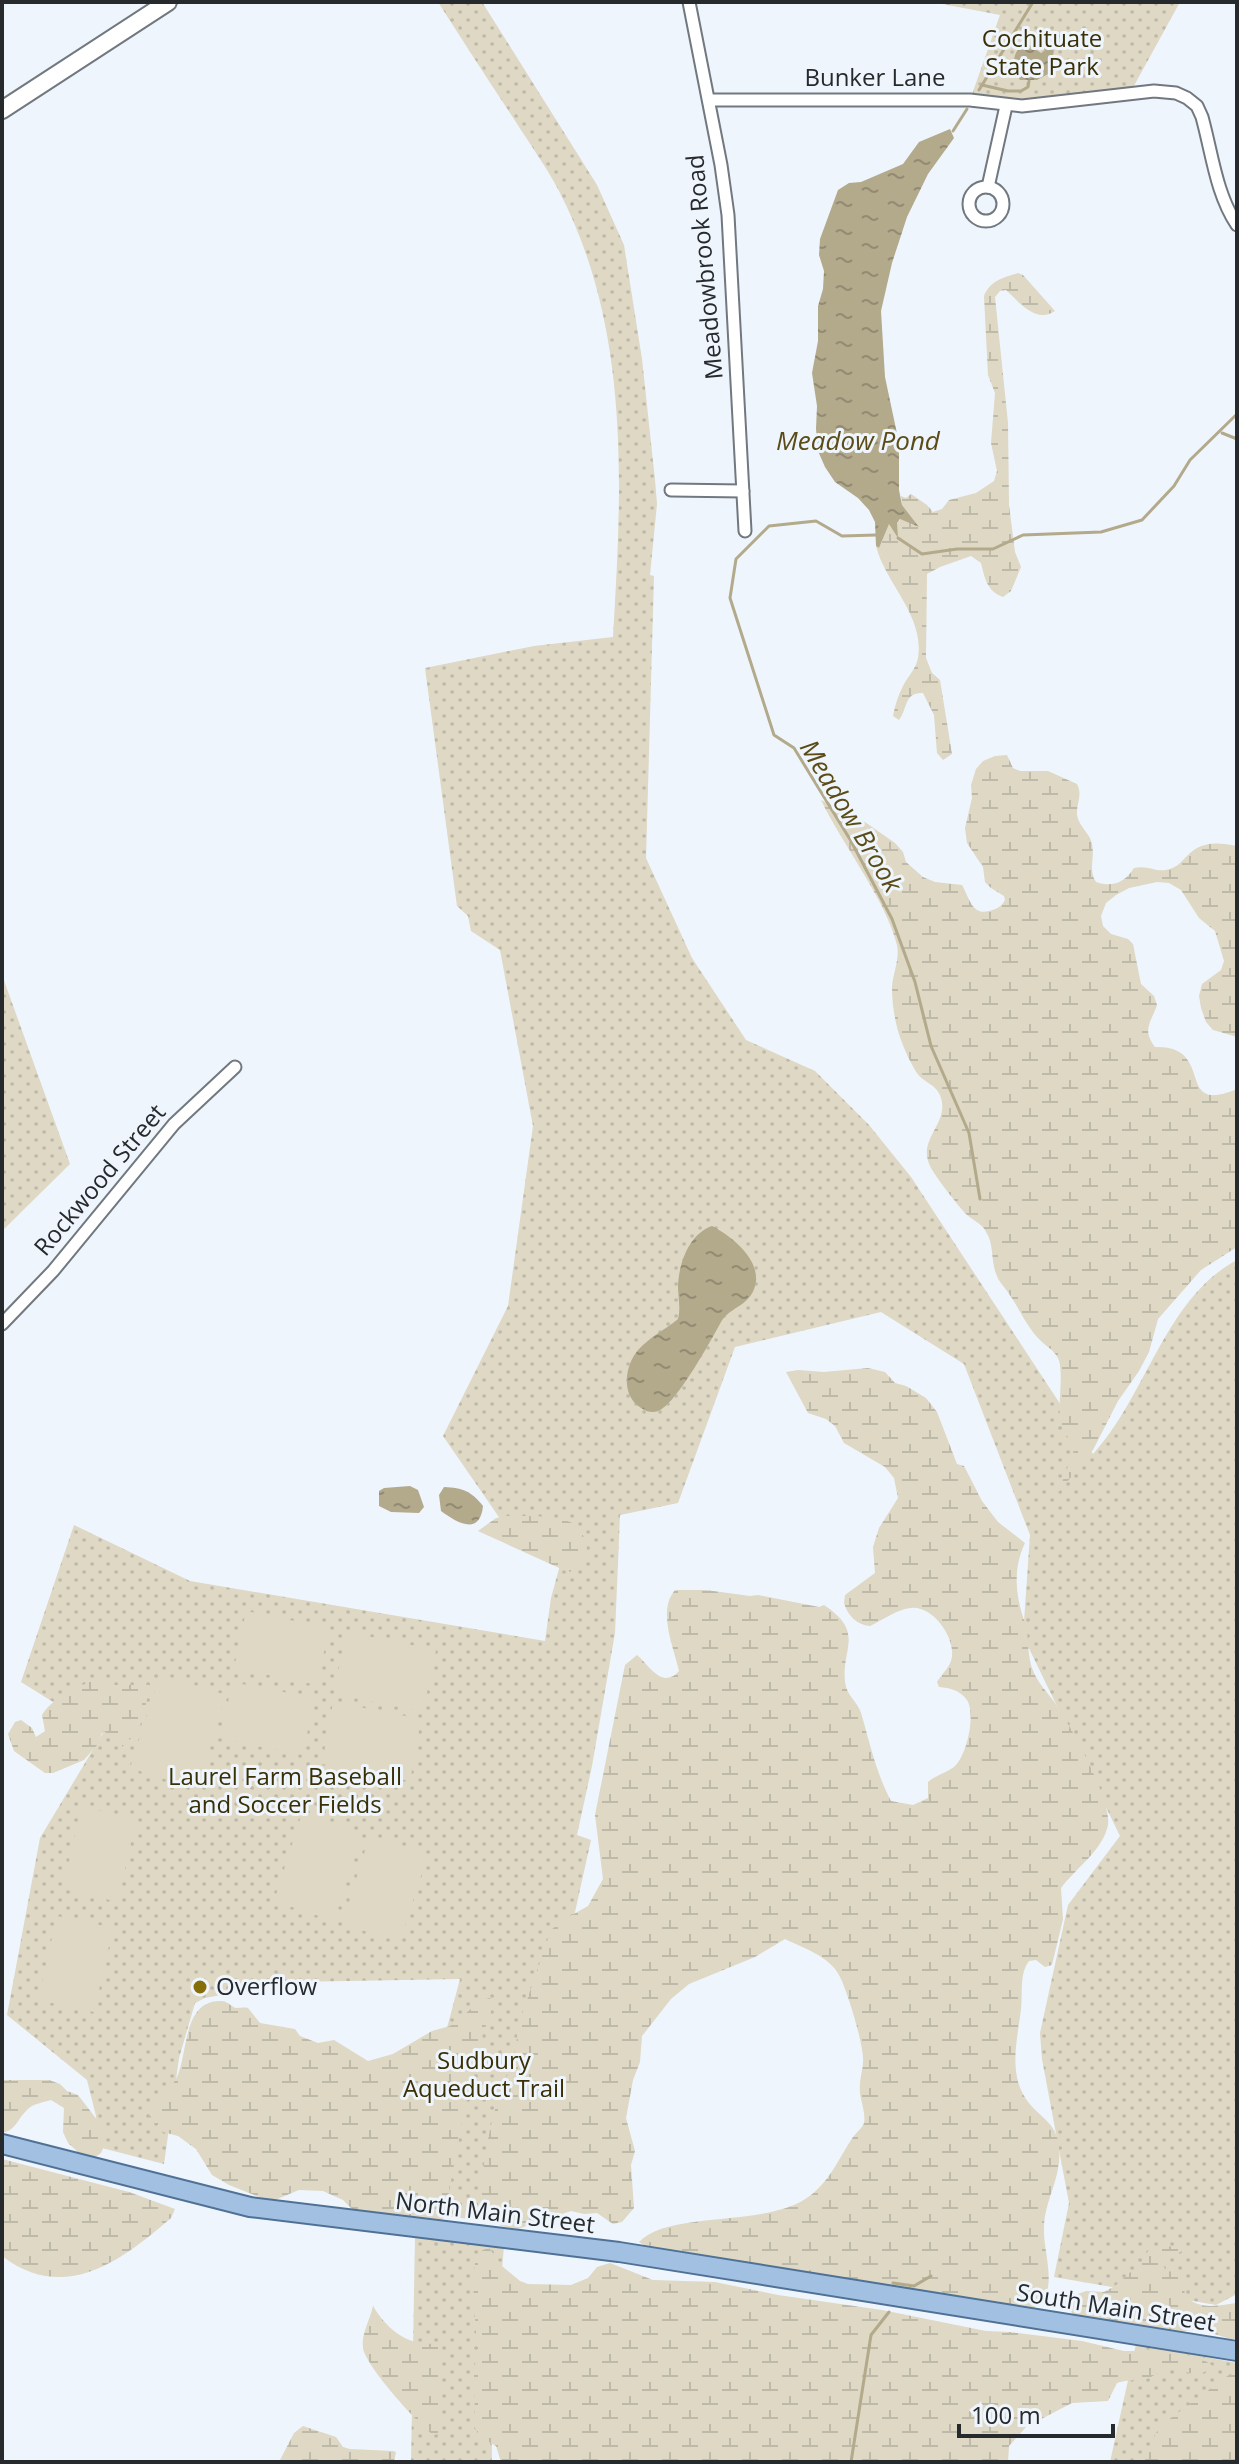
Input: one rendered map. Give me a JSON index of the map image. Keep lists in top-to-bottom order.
{
  "streets": {
    "main road": ["North Main Street", "South Main Street"],
    "street": ["Bunker Lane", "Meadowbrook Road", "Rockwood Street"]
  },
  "crossings": [
    ["Bunker Lane", "Meadowbrook Road"],
    ["North Main Street", "South Main Street"]
  ],
  "water": ["Meadow Pond", "Meadow Brook"],
  "parks": ["Cochituate State Park", "Laurel Farm Baseball and Soccer Fields", "Sudbury Aqueduct Trail"],
  "places": ["Overflow"],
  "scale_bar": "100 m"
}
